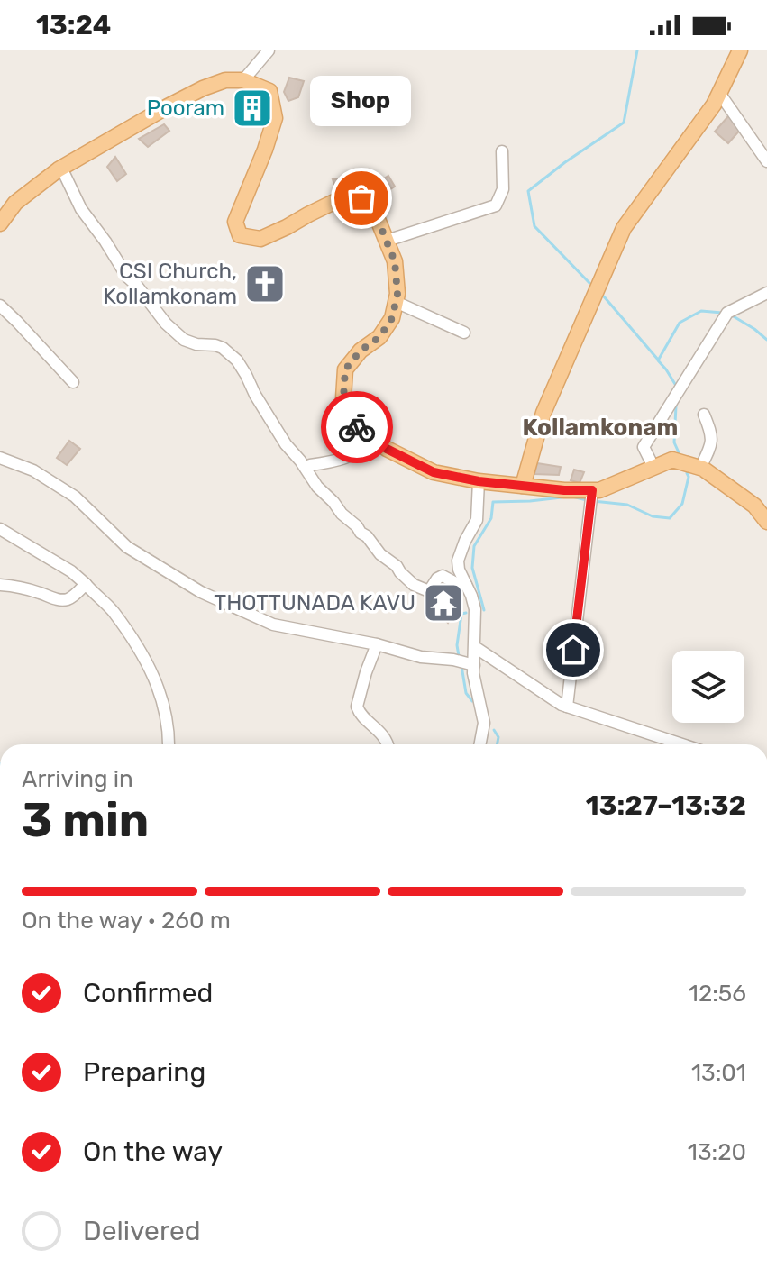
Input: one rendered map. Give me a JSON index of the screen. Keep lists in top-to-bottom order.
{
  "districts": ["Kollamkonam"],
  "places": {
    "building": ["Pooram"],
    "other": ["Shop"],
    "church": ["CSI Church, Kollamkonam"],
    "temple": ["THOTTUNADA KAVU"]
  },
  "page": {
    "status": "13:24",
    "bubble": "Shop",
    "heading": ["3 min", "Arriving in", "13:27–13:32"],
    "bar": "On the way · 260 m",
    "list": [
      ["Confirmed", "12:56"],
      ["Preparing", "13:01"],
      ["On the way", "13:20"],
      "Delivered"
    ]
  }
}
